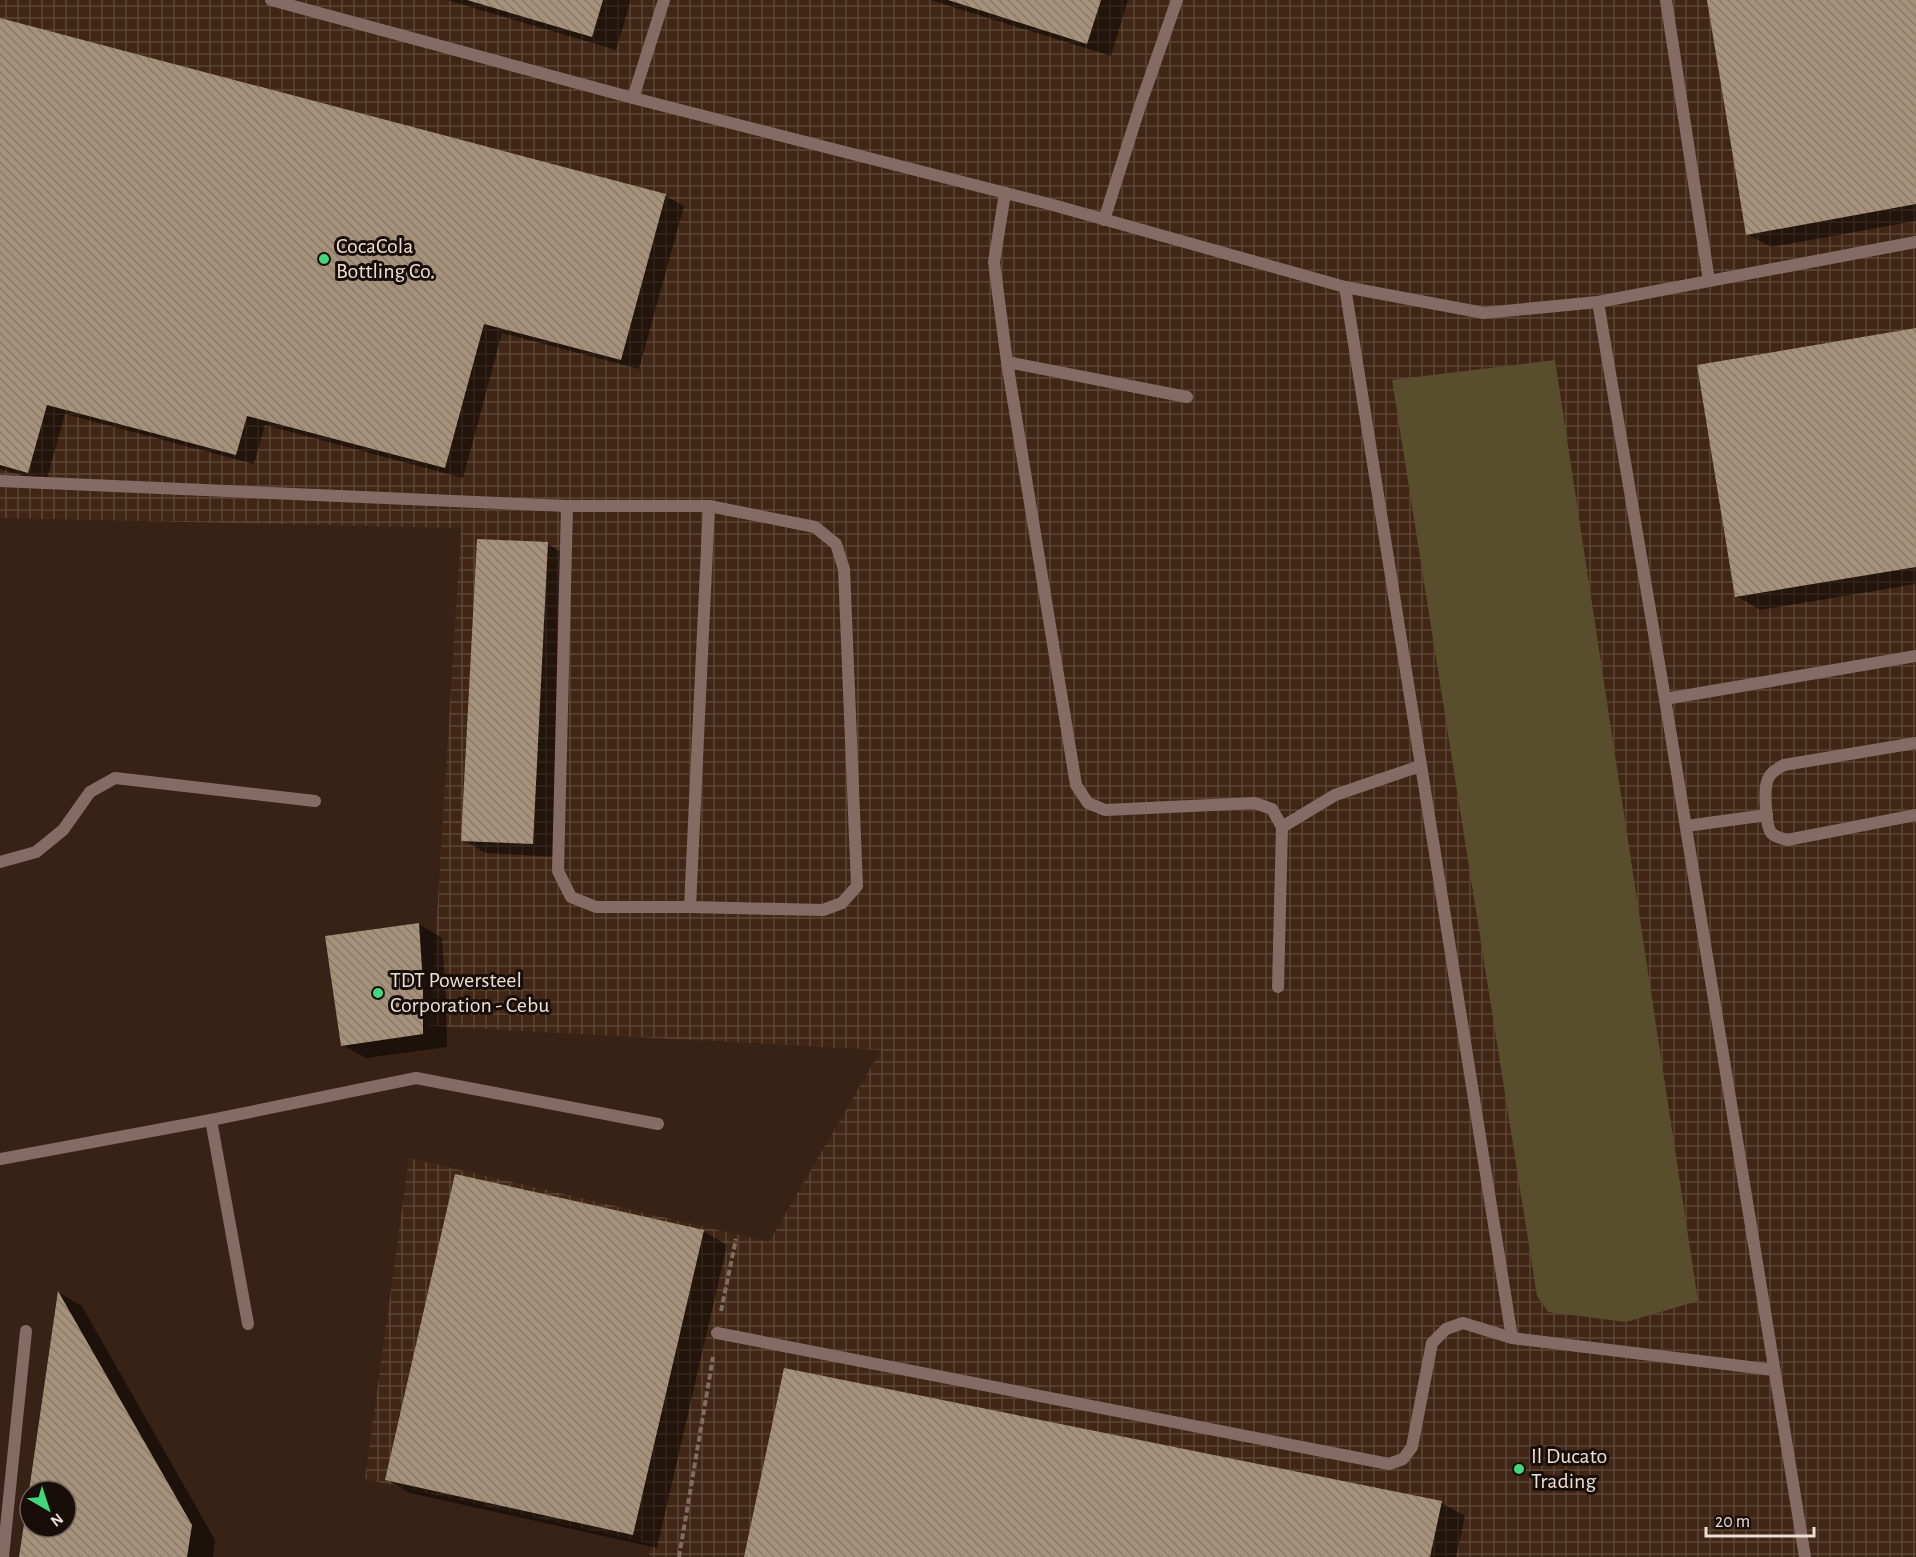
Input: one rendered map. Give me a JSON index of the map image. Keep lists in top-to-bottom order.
{
  "places": ["CocaCola Bottling Co.", "TDT Powersteel Corporation - Cebu", "Il Ducato Trading"],
  "scale_bar": "20 m",
  "north": "bottom right"
}
